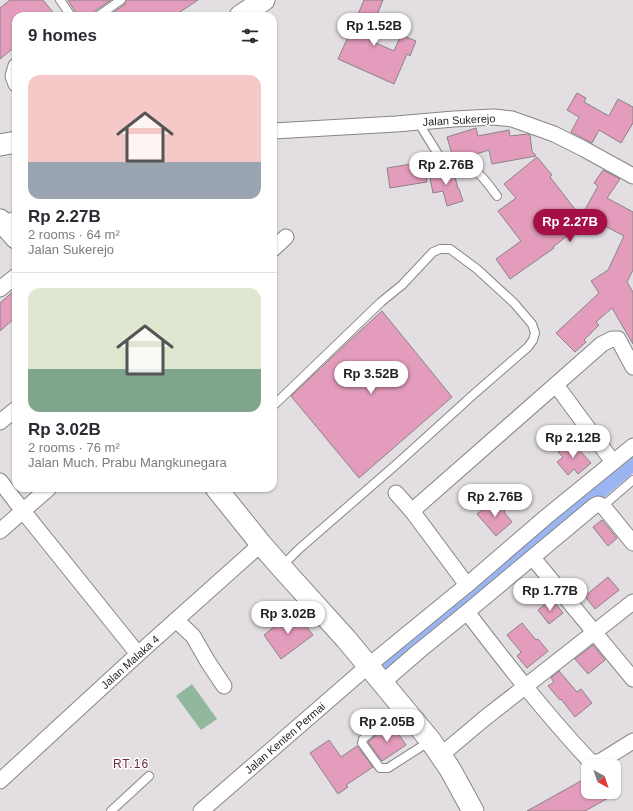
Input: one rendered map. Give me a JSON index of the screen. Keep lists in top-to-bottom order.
{
  "streets": {
    "street": ["Jalan Sukerejo", "Jalan Malaka 4", "Jalan Kenten Permai"]
  },
  "districts": ["RT.16"],
  "north": "bottom right",
  "page": {
    "heading": "9 homes",
    "price": [
      "Rp 1.52B",
      "Rp 2.76B",
      "Rp 2.27B",
      "Rp 3.52B",
      "Rp 2.12B",
      "Rp 2.76B",
      "Rp 1.77B",
      "Rp 3.02B",
      "Rp 2.05B"
    ],
    "list": [
      {
        "name": "Rp 2.27B",
        "note": "2 rooms · 64 m² · Jalan Sukerejo"
      },
      {
        "name": "Rp 3.02B",
        "note": "2 rooms · 76 m² · Jalan Much. Prabu Mangkunegara"
      }
    ]
  }
}
